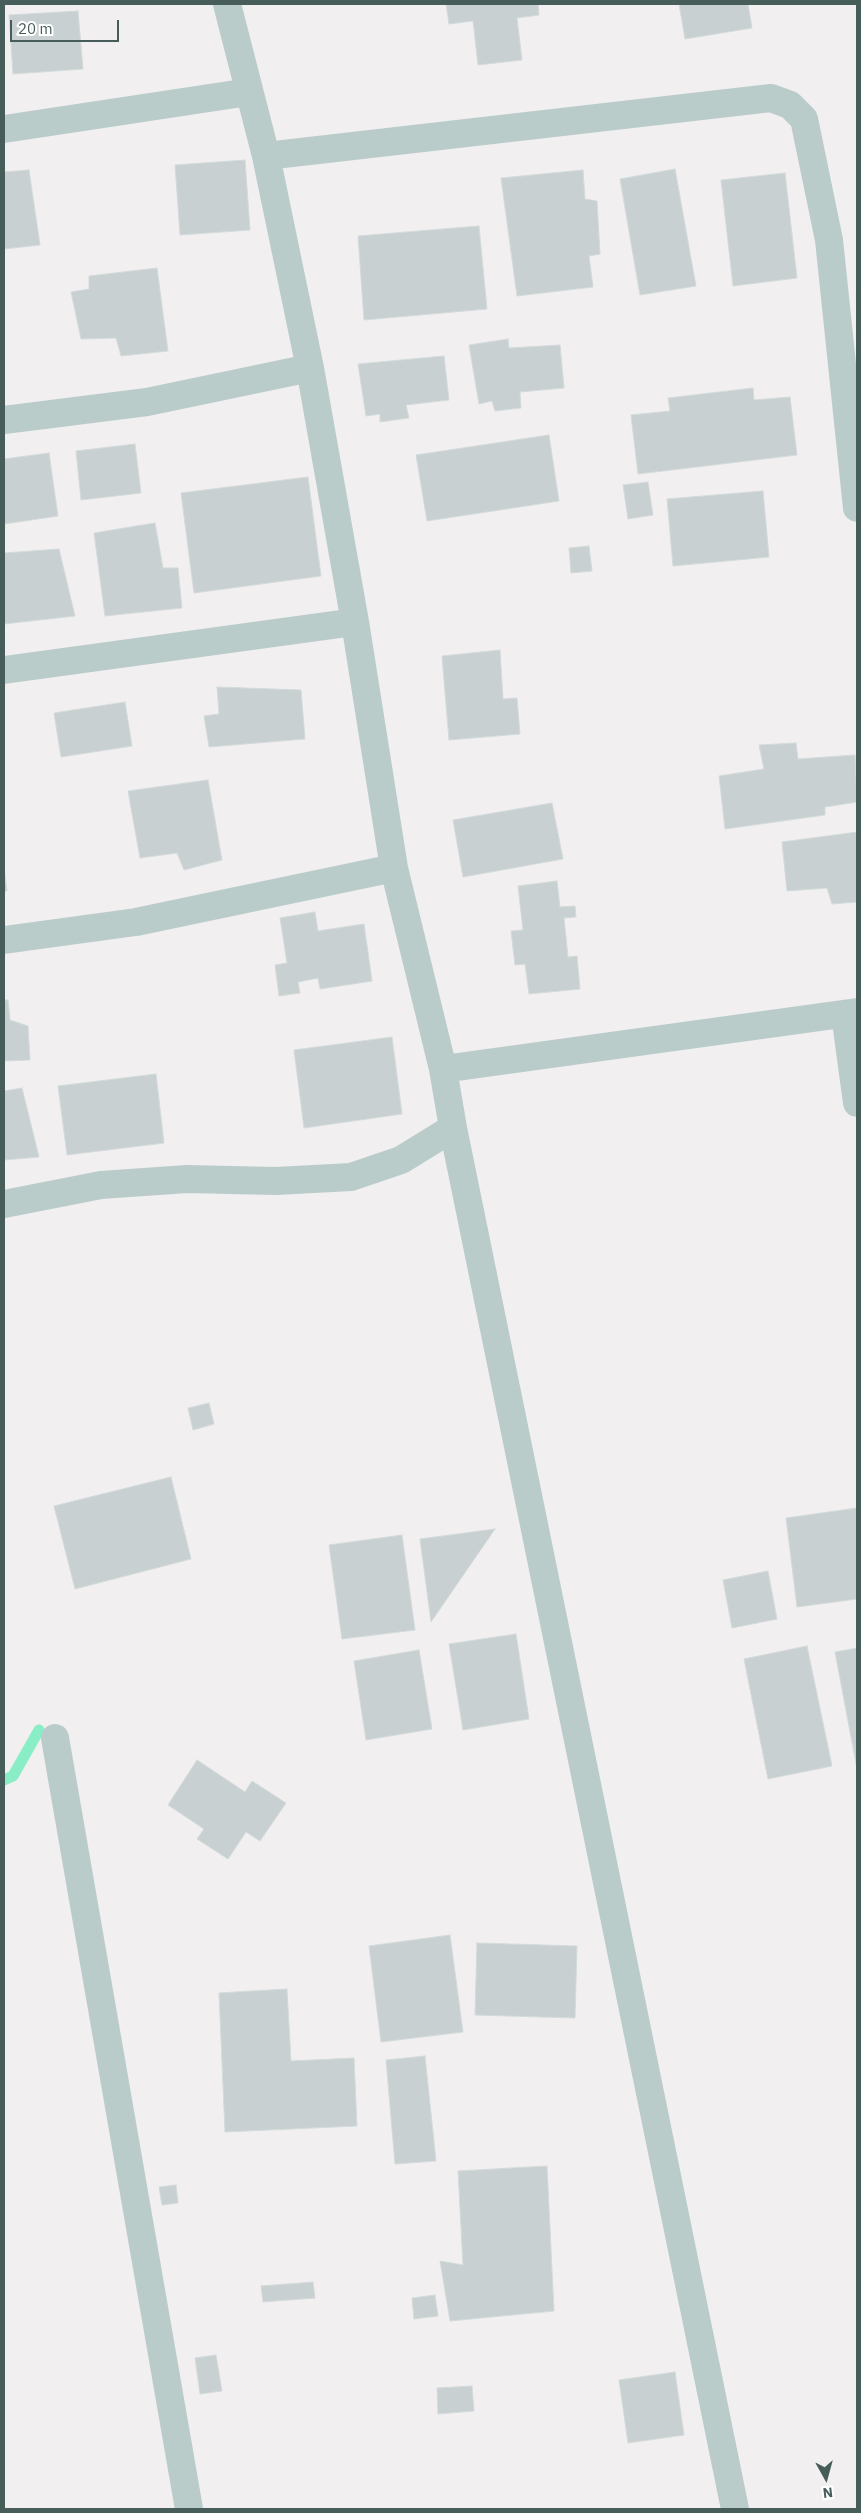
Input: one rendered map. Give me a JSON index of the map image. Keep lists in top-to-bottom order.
{
  "scale_bar": "20 m",
  "north": "bottom"
}
